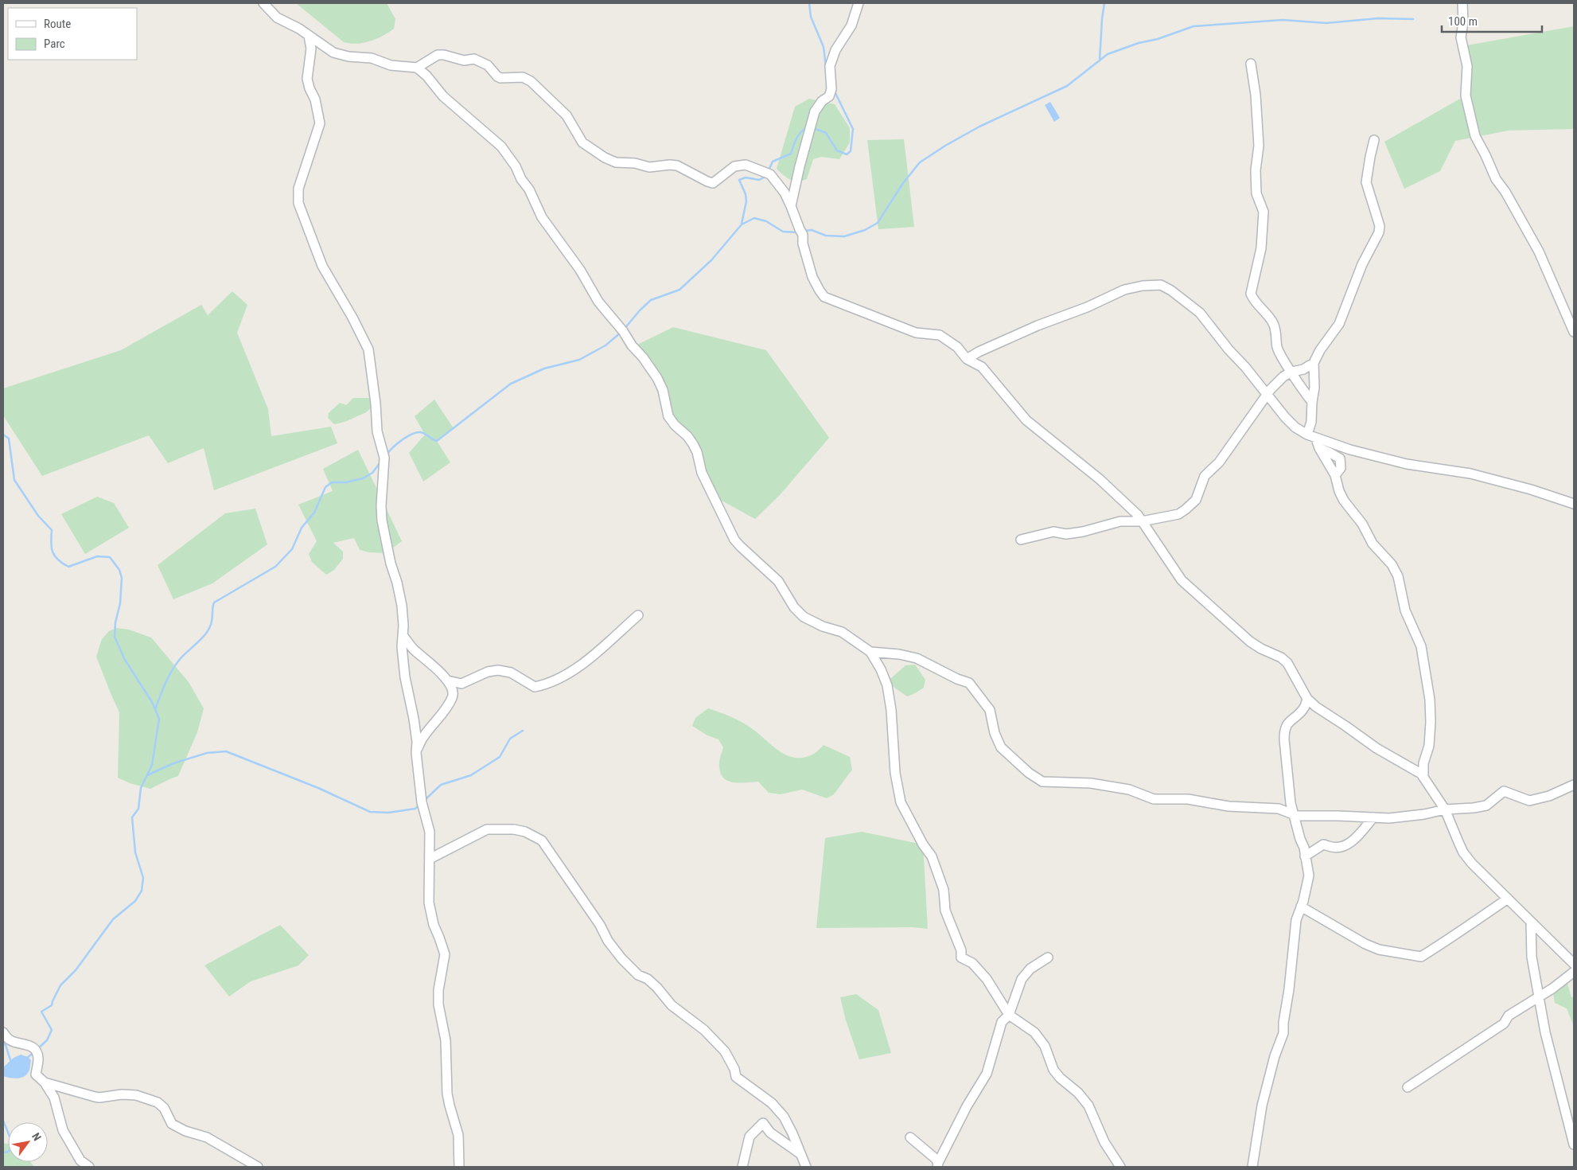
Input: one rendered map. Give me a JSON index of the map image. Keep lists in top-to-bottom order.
{
  "legend": ["Route", "Parc"],
  "scale_bar": "100 m",
  "north": "top right"
}
